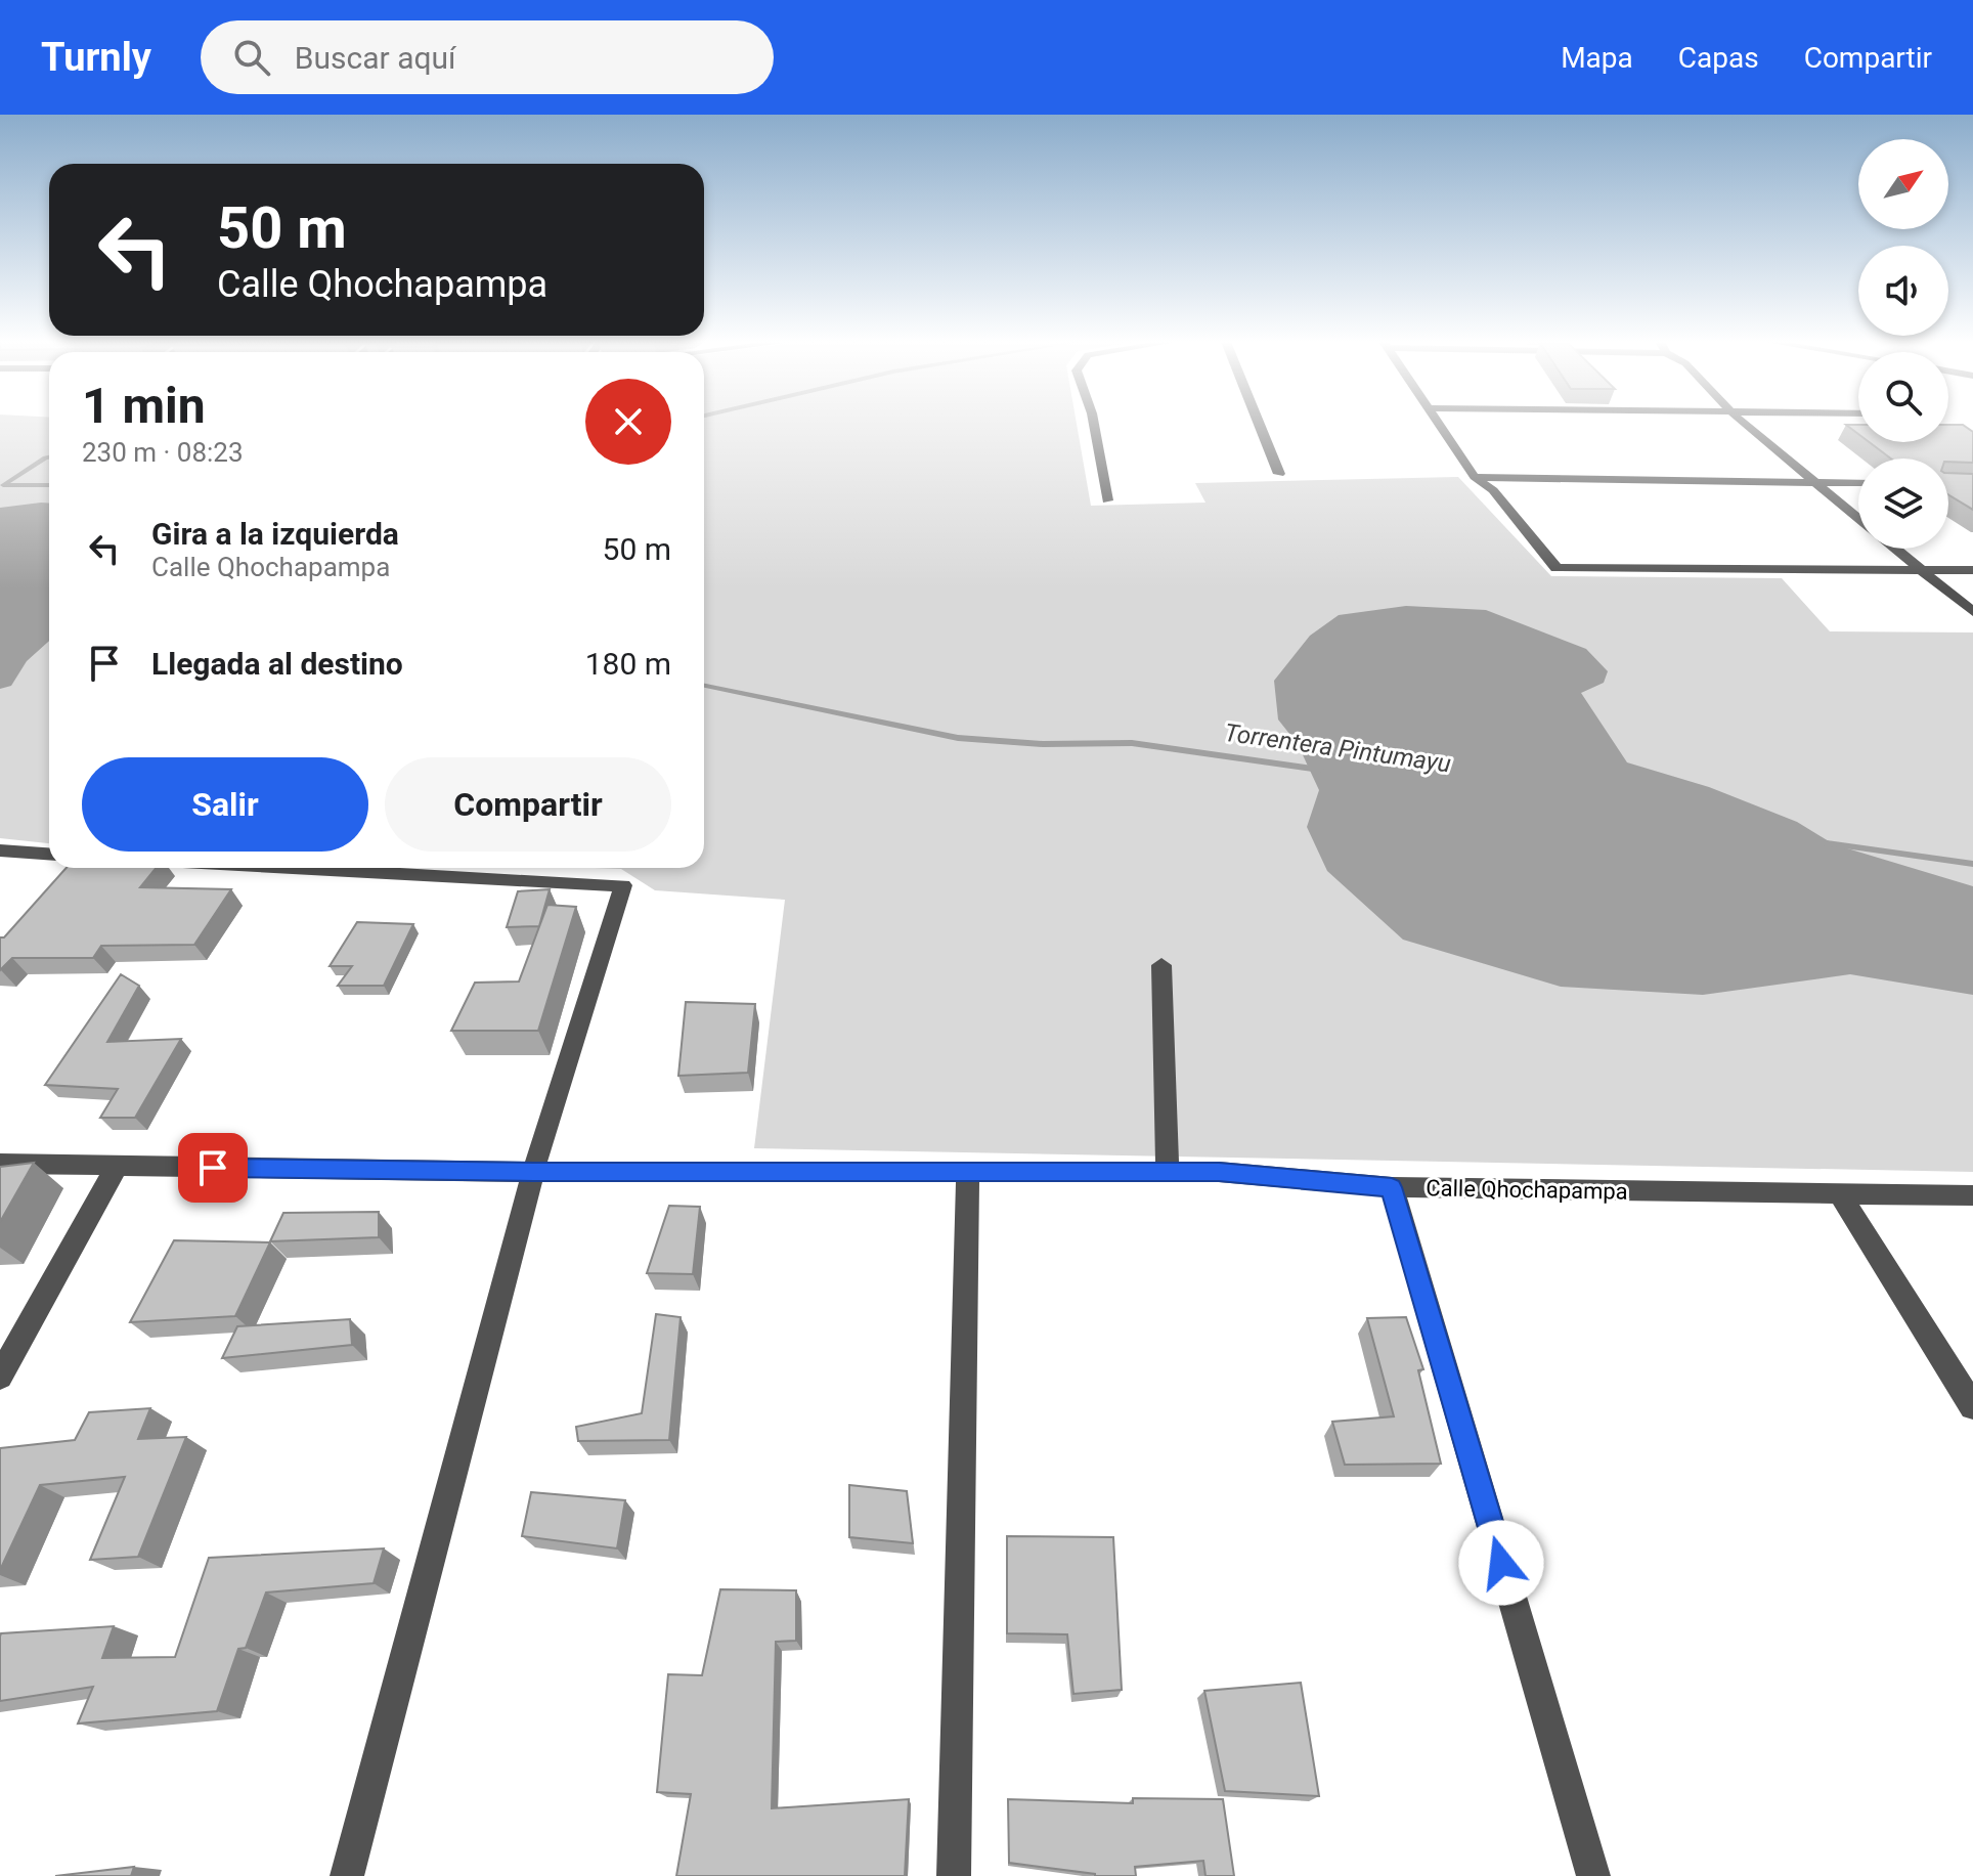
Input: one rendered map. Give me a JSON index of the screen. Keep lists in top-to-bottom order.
{
  "streets": {
    "street": ["Calle Qhochapampa"]
  },
  "water": ["Torrentera Pintumayu"],
  "north": "top right",
  "page": {
    "header": "Turnly",
    "search": "Buscar aquí",
    "nav": ["Mapa", "Capas", "Compartir"],
    "turn": ["50 m", "Calle Qhochapampa"],
    "heading": ["1 min", "230 m · 08:23"],
    "list": [
      {
        "name": "Gira a la izquierda",
        "note": "Calle Qhochapampa",
        "value": "50 m"
      },
      {
        "name": "Llegada al destino",
        "value": "180 m"
      }
    ],
    "buttons": ["Salir", "Compartir"]
  }
}
